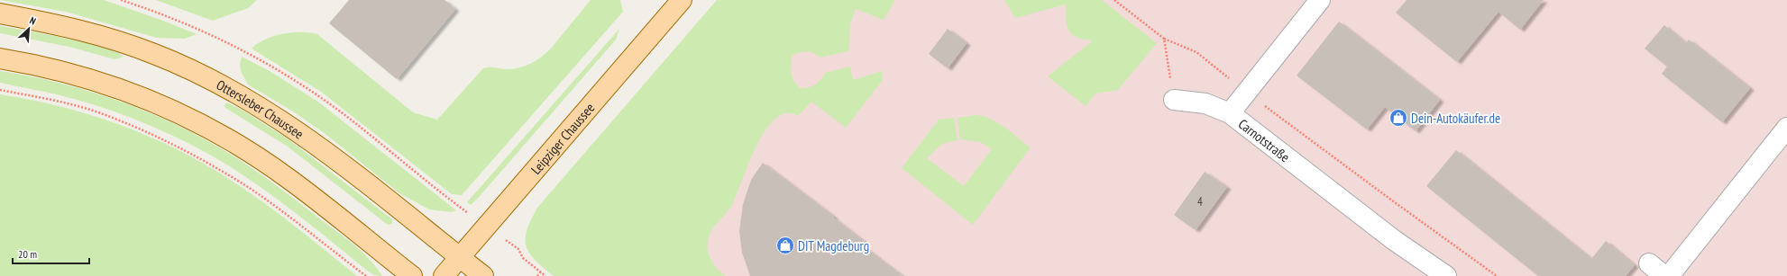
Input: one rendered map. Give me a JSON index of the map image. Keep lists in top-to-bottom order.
{
  "streets": {
    "main road": ["Ottersleber Chaussee", "Leipziger Chaussee"],
    "street": ["Carnotstraße"]
  },
  "crossings": [
    ["Ottersleber Chaussee", "Leipziger Chaussee"]
  ],
  "places": {
    "shop": ["Dein-Autokäufer.de", "DIT Magdeburg"]
  },
  "house_numbers": ["4"],
  "scale_bar": "20 m",
  "north": "top right"
}
